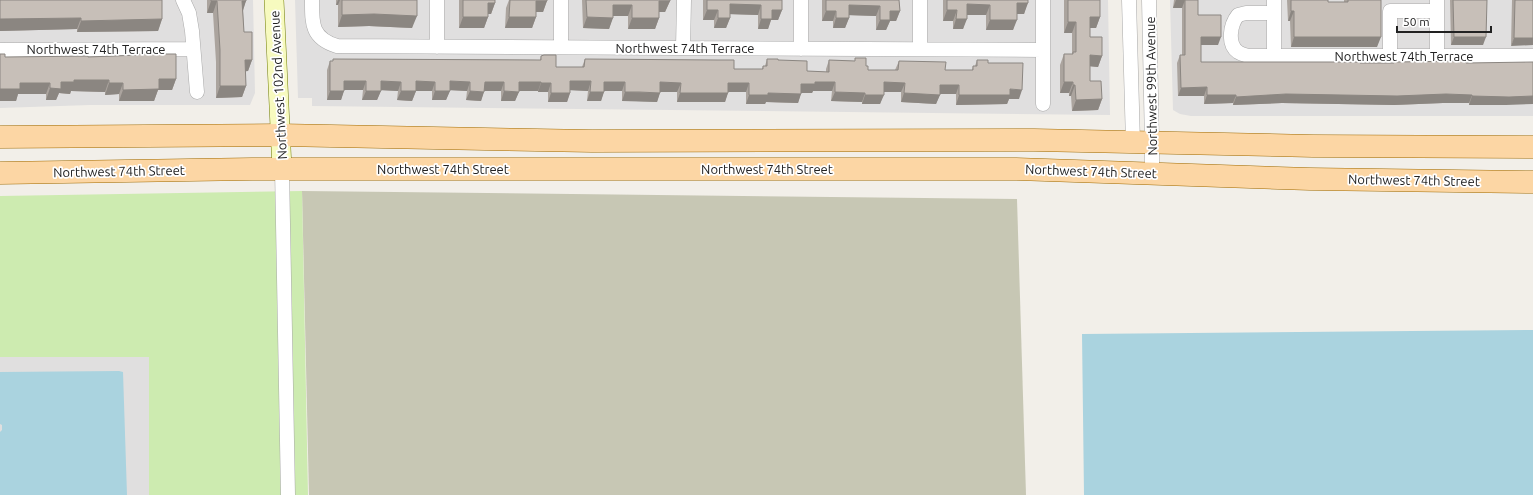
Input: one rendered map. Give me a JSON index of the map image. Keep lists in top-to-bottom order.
{
  "streets": {
    "main road": ["Northwest 74th Street"],
    "street": ["Northwest 74th Terrace", "Northwest 102nd Avenue", "Northwest 99th Avenue"]
  },
  "crossings": [
    ["Northwest 102nd Avenue", "Northwest 74th Street"],
    ["Northwest 99th Avenue", "Northwest 74th Street"]
  ],
  "scale_bar": "50 m"
}
